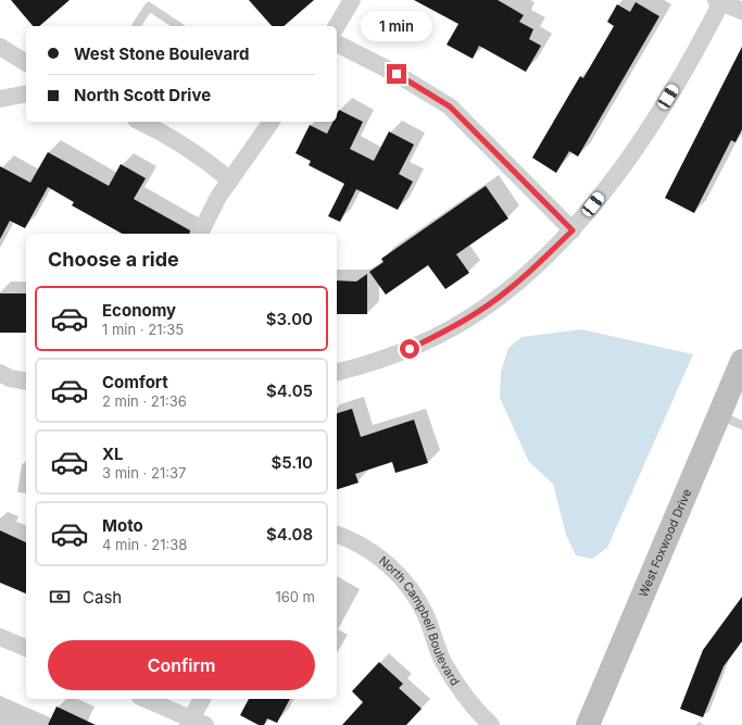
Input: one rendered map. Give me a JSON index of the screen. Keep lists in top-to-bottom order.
{
  "streets": {
    "main road": ["West Foxwood Drive"],
    "street": ["North Campbell Boulevard"]
  },
  "page": {
    "bubble": "1 min",
    "banner": ["West Stone Boulevard", "North Scott Drive"],
    "heading": "Choose a ride",
    "list": [
      {
        "name": "Economy",
        "note": "1 min · 21:35",
        "value": "$3.00"
      },
      {
        "name": "Comfort",
        "note": "2 min · 21:36",
        "value": "$4.05"
      },
      {
        "name": "XL",
        "note": "3 min · 21:37",
        "value": "$5.10"
      },
      {
        "name": "Moto",
        "note": "4 min · 21:38",
        "value": "$4.08"
      }
    ],
    "pay": ["Cash", "160 m"],
    "buttons": "Confirm"
  }
}
